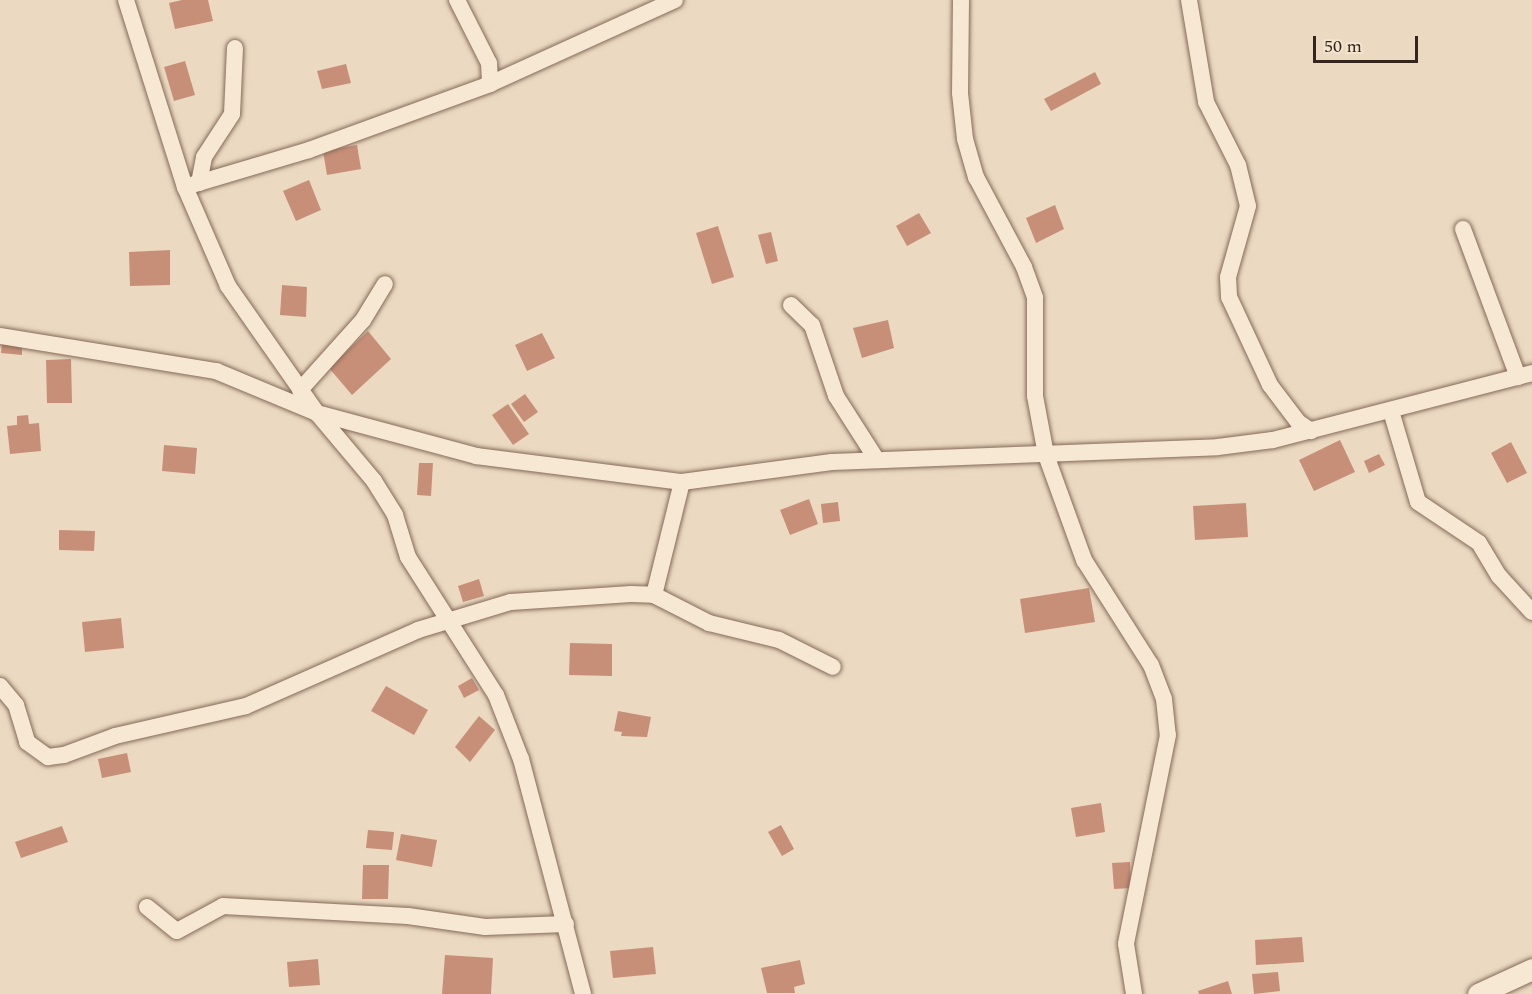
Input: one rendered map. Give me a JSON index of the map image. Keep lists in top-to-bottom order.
{
  "scale_bar": "50 m"
}
